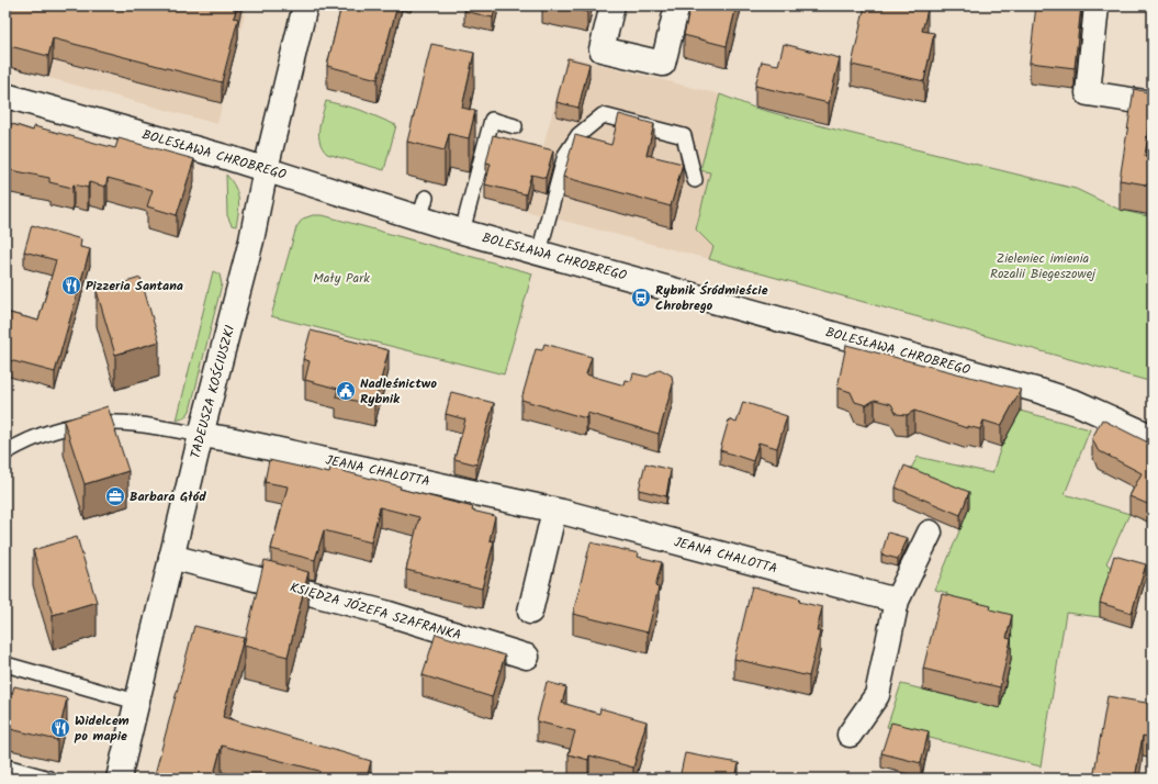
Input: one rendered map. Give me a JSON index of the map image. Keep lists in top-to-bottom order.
{
  "streets": {
    "street": [
      "BOLESŁAWA CHROBREGO",
      "TADEUSZA KOŚCIUSZKI",
      "JEANA CHALOTTA",
      "KSIĘDZA JÓZEFA SZAFRANKA"
    ]
  },
  "crossings": [
    ["BOLESŁAWA CHROBREGO", "TADEUSZA KOŚCIUSZKI"],
    ["TADEUSZA KOŚCIUSZKI", "JEANA CHALOTTA"],
    ["TADEUSZA KOŚCIUSZKI", "KSIĘDZA JÓZEFA SZAFRANKA"]
  ],
  "parks": ["Zieleniec imienia Rozalii Biegeszowej", "Mały Park"],
  "places": {
    "restaurant": ["Pizzeria Santana", "Widelcem po mapie"],
    "bus stop": ["Rybnik Śródmieście Chrobrego"],
    "public building": ["Nadleśnictwo Rybnik"],
    "office": ["Barbara Głód"]
  }
}
